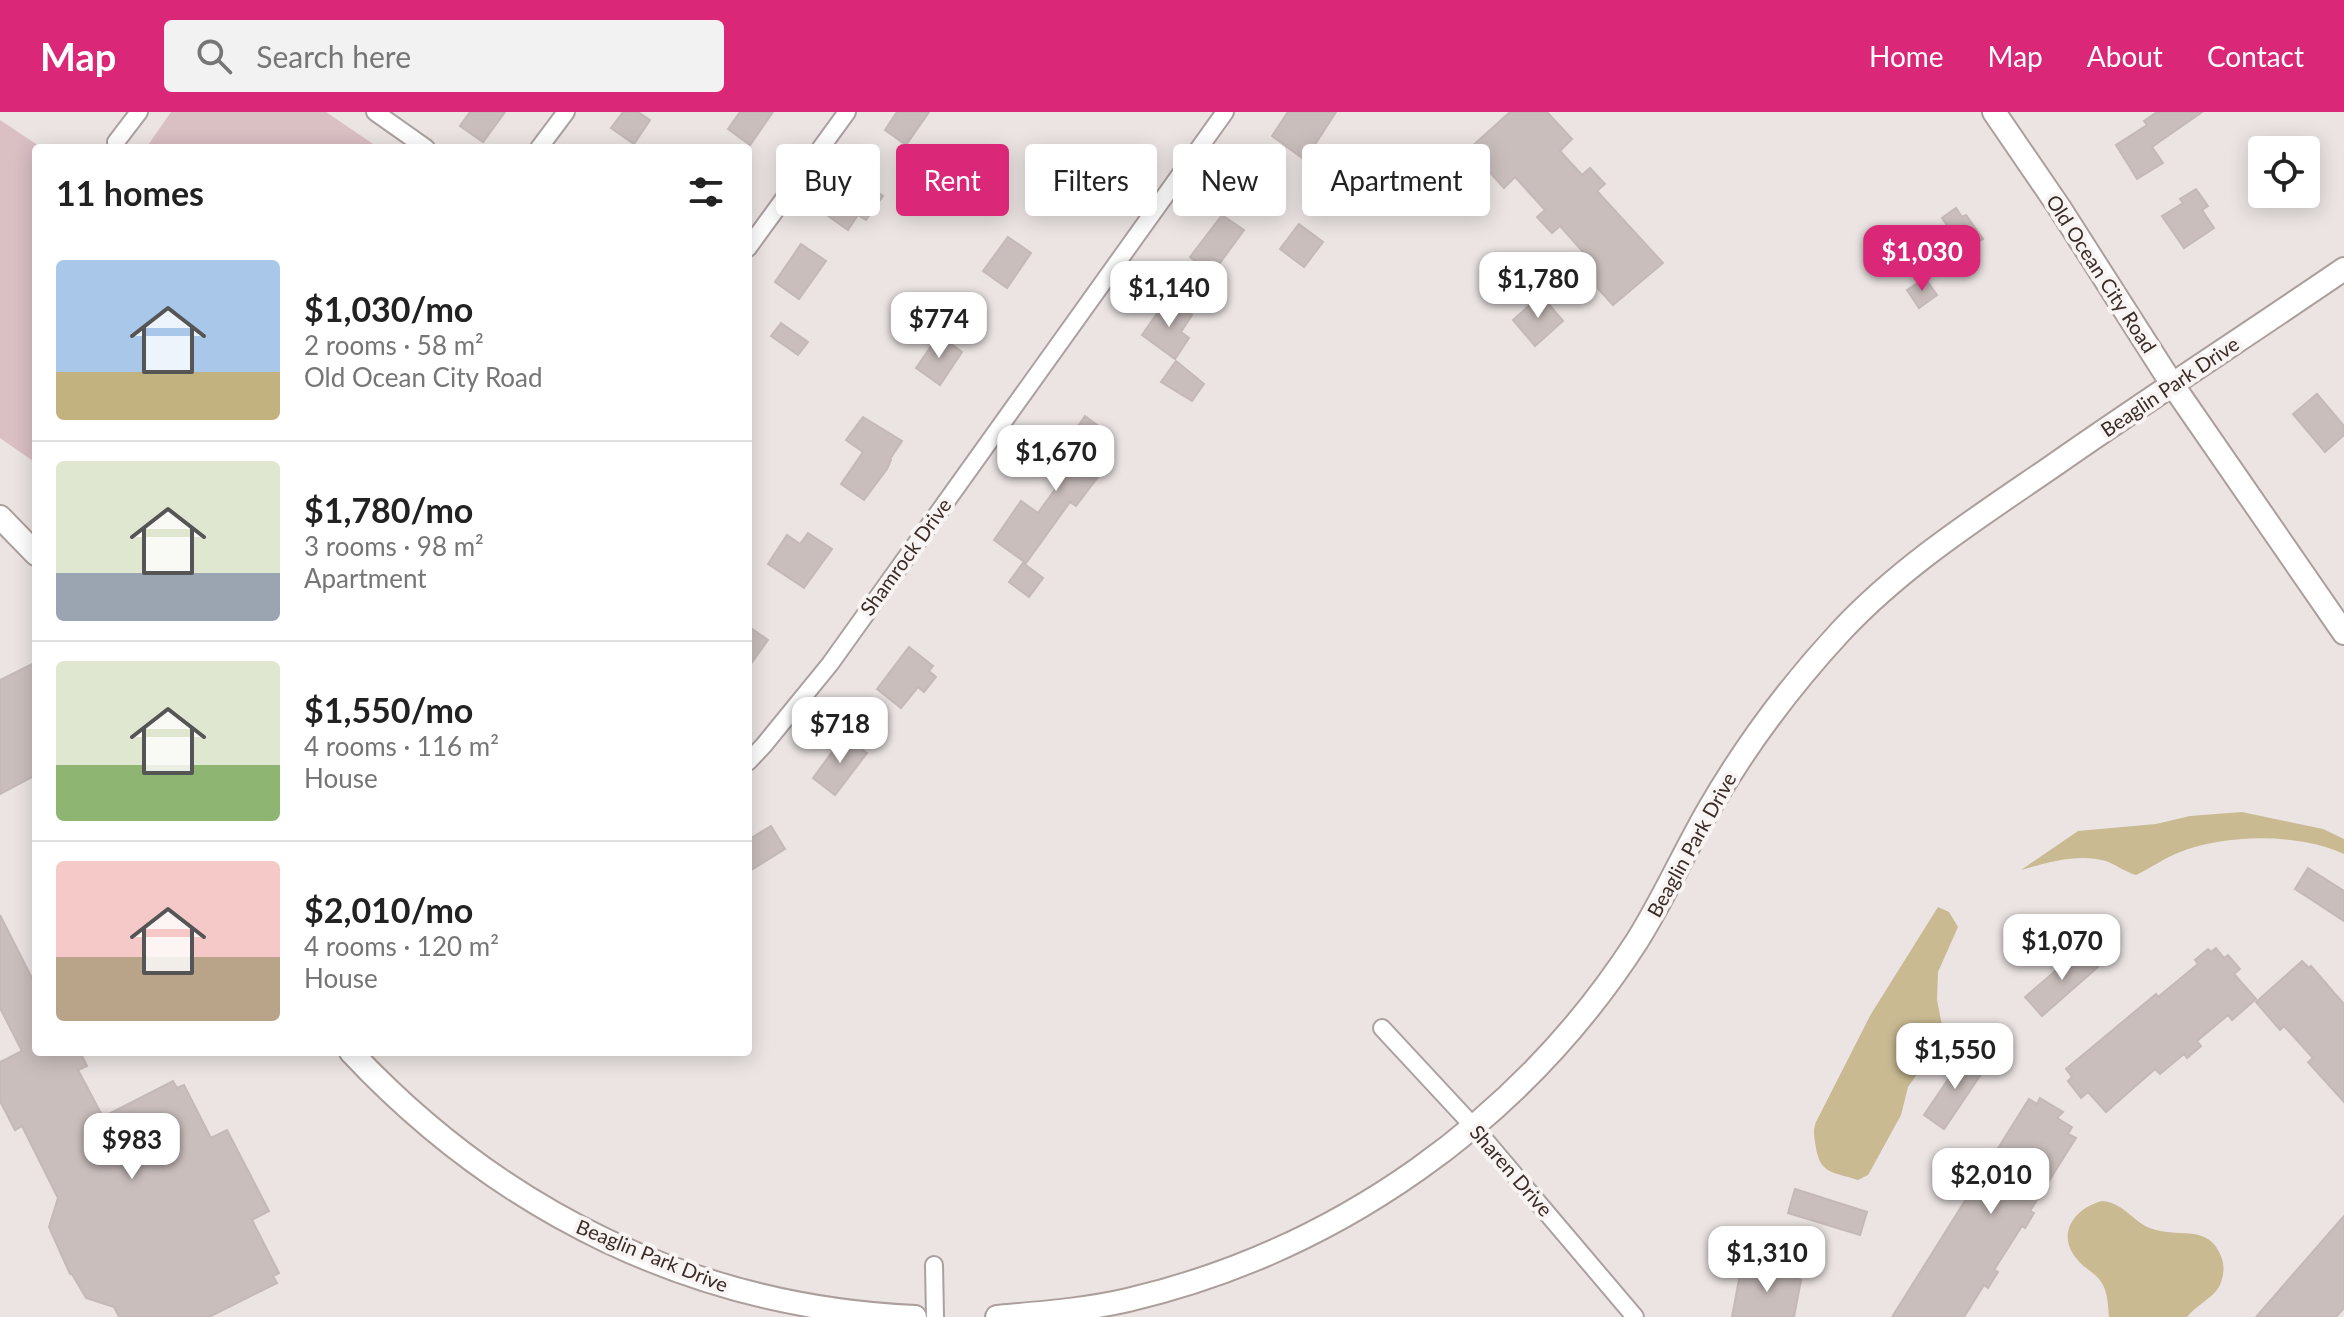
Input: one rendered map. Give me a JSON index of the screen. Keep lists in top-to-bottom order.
{
  "streets": {
    "main road": ["Old Ocean City Road", "Beaglin Park Drive"],
    "street": ["Shamrock Drive", "Sharen Drive"]
  },
  "crossings": [
    ["Old Ocean City Road", "Beaglin Park Drive"],
    ["Beaglin Park Drive", "Sharen Drive"]
  ],
  "page": {
    "header": "Map",
    "search": "Search here",
    "nav": [
      "Home",
      "Map",
      "About",
      "Contact"
    ],
    "chip": [
      "Buy",
      "Rent",
      "Filters",
      "New",
      "Apartment"
    ],
    "heading": "11 homes",
    "price": [
      "$1,030",
      "$1,780",
      "$1,140",
      "$774",
      "$1,670",
      "$718",
      "$1,070",
      "$1,550",
      "$983",
      "$2,010",
      "$1,310"
    ],
    "list": [
      {
        "name": "$1,030/mo",
        "note": "2 rooms · 58 m² · Old Ocean City Road"
      },
      {
        "name": "$1,780/mo",
        "note": "3 rooms · 98 m² · Apartment"
      },
      {
        "name": "$1,550/mo",
        "note": "4 rooms · 116 m² · House"
      },
      {
        "name": "$2,010/mo",
        "note": "4 rooms · 120 m² · House"
      }
    ]
  }
}
